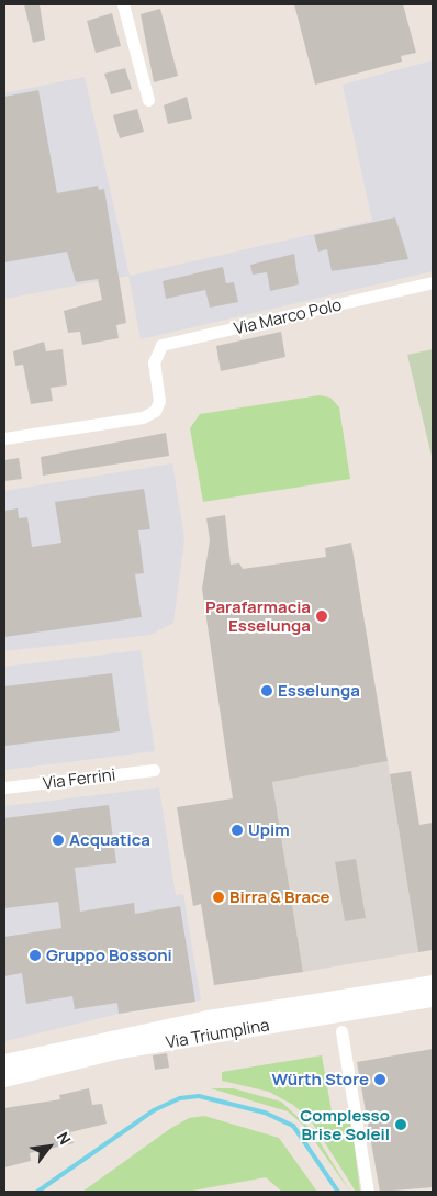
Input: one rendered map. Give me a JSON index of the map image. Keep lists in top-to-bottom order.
{
  "streets": {
    "main road": ["Via Triumplina"],
    "street": ["Via Marco Polo", "Via Ferrini"]
  },
  "places": [
    "Parafarmacia Esselunga",
    "Esselunga",
    "Upim",
    "Acquatica",
    "Birra & Brace",
    "Gruppo Bossoni",
    "Würth Store",
    "Complesso Brise Soleil"
  ],
  "north": "top right"
}
